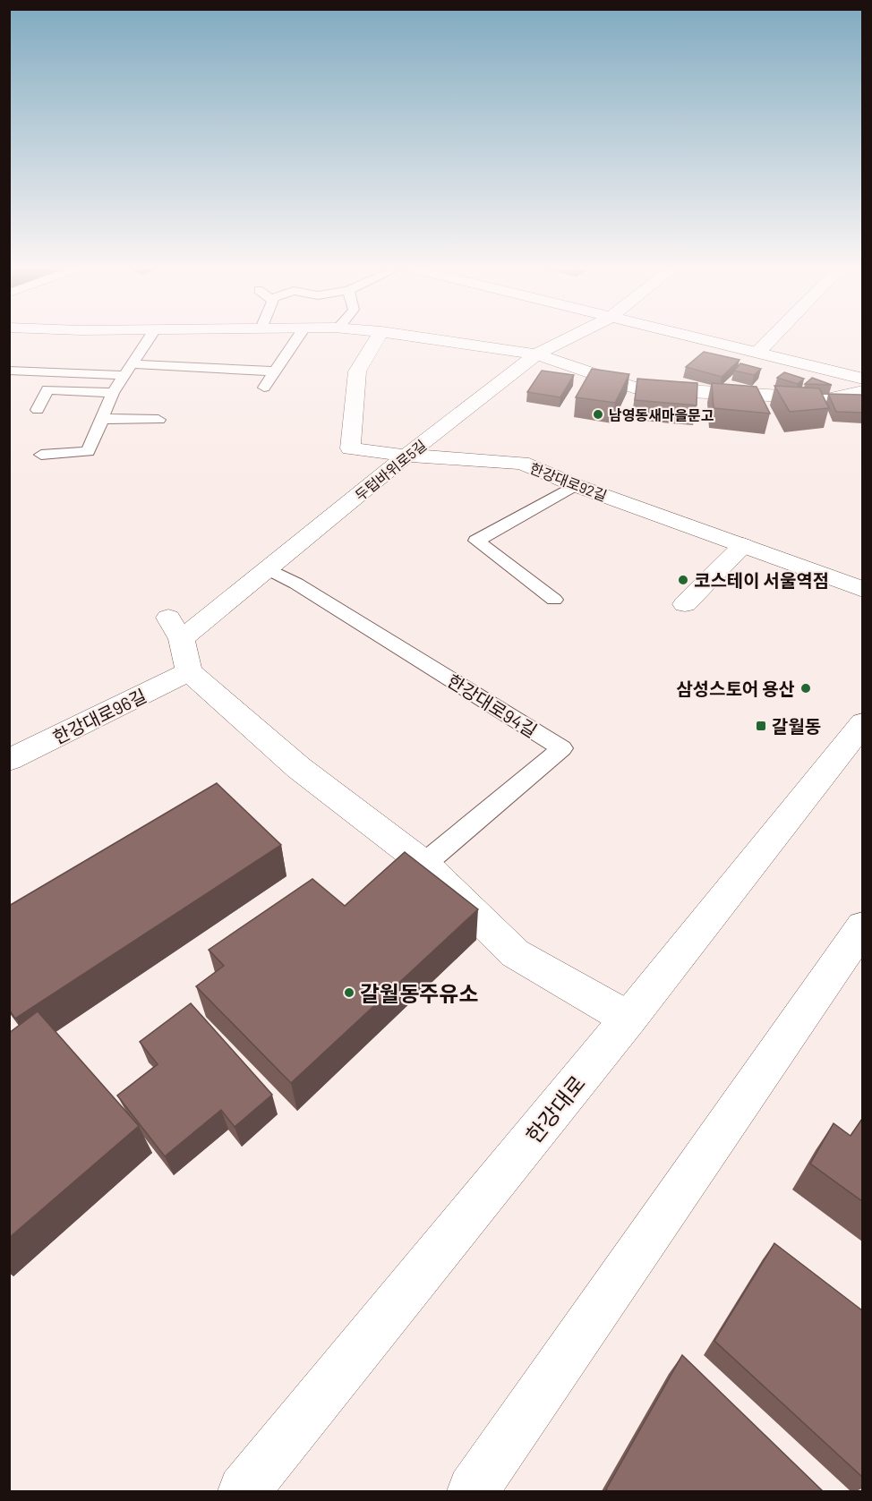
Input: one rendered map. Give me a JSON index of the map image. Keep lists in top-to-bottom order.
{
  "streets": {
    "street": [
      "두텁바위로5길",
      "한강대로92길",
      "한강대로96길",
      "한강대로"
    ],
    "lane": ["한강대로94길"]
  },
  "crossings": [
    ["두텁바위로5길", "한강대로92길"],
    ["두텁바위로5길", "한강대로94길"],
    ["두텁바위로5길", "한강대로96길"]
  ],
  "places": {
    "other": [
      "남영동새마을문고",
      "코스테이 서울역점",
      "삼성스토어 용산",
      "갈월동주유소"
    ],
    "transit": ["갈월동"]
  }
}
